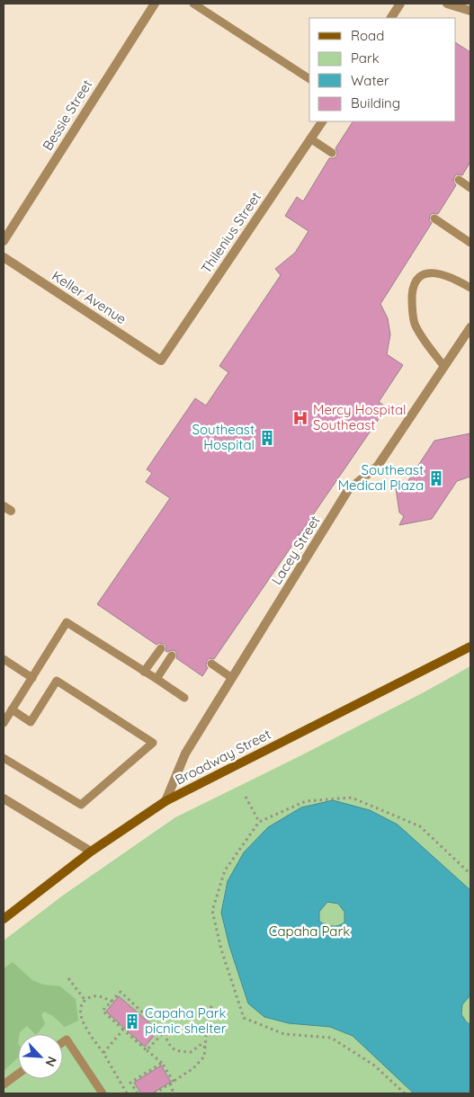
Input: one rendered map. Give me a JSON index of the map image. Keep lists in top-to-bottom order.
{
  "streets": {
    "main road": ["Broadway Street"],
    "street": [
      "Bessie Street",
      "Thilenius Street",
      "Keller Avenue",
      "Lacey Street"
    ]
  },
  "crossings": [
    ["Thilenius Street", "Keller Avenue"],
    ["Lacey Street", "Broadway Street"]
  ],
  "parks": ["Capaha Park"],
  "places": {
    "hospital": ["Mercy Hospital Southeast"],
    "building": ["Southeast Hospital", "Southeast Medical Plaza", "Capaha Park picnic shelter"]
  },
  "legend": [
    "Road",
    "Park",
    "Water",
    "Building"
  ],
  "north": "bottom right"
}
